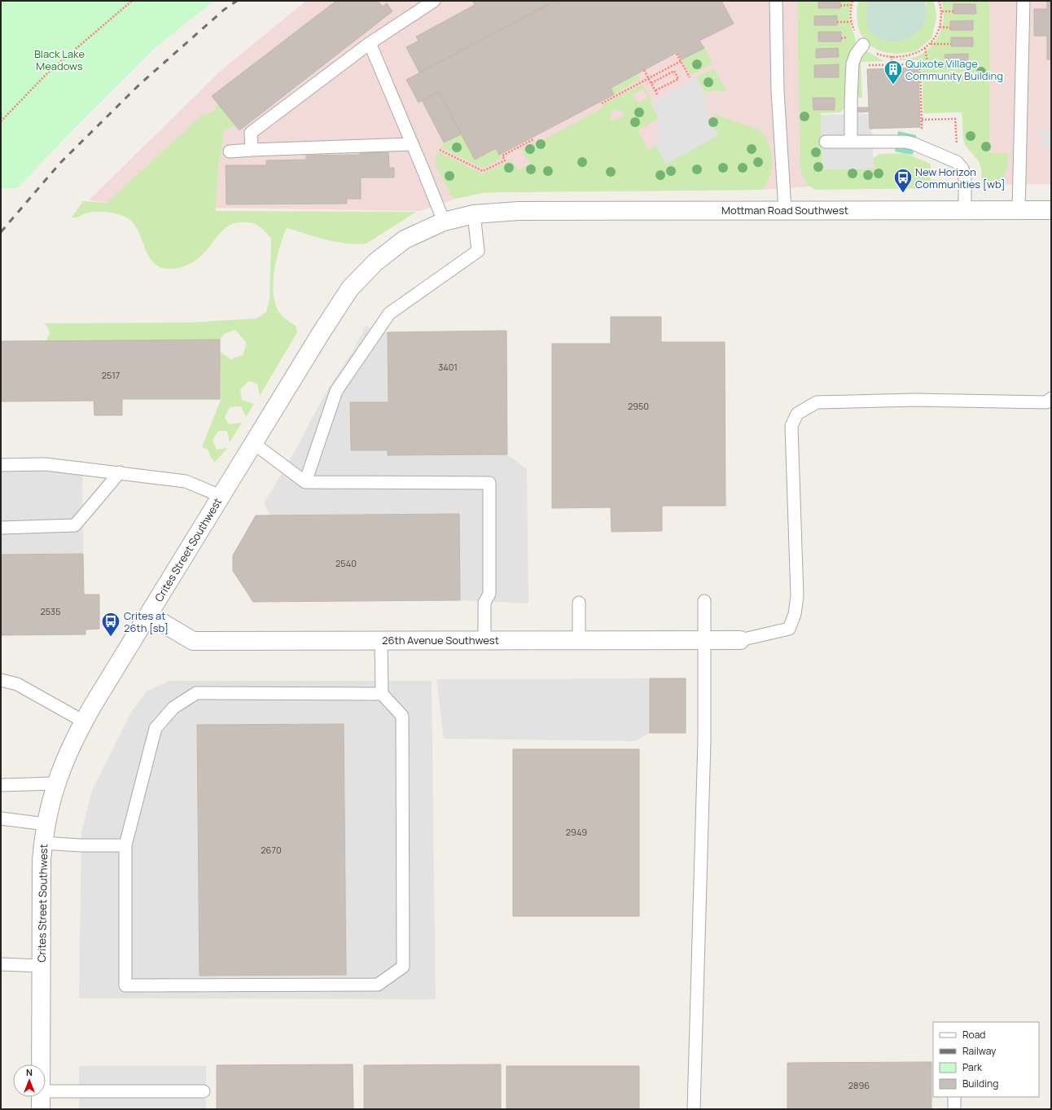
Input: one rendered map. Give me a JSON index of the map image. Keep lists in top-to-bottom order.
{
  "streets": {
    "street": ["Mottman Road Southwest", "Crites Street Southwest", "26th Avenue Southwest"]
  },
  "crossings": [
    ["Mottman Road Southwest", "Crites Street Southwest"],
    ["Crites Street Southwest", "26th Avenue Southwest"]
  ],
  "parks": ["Black Lake Meadows"],
  "places": {
    "building": ["Quixote Village Community Building"],
    "bus stop": ["New Horizon Communities [wb]", "Crites at 26th [sb]"]
  },
  "house_numbers": [
    "3401",
    "2517",
    "2950",
    "2540",
    "2535",
    "2949",
    "2670",
    "2896"
  ],
  "legend": [
    "Road",
    "Railway",
    "Park",
    "Building"
  ],
  "north": "top"
}
